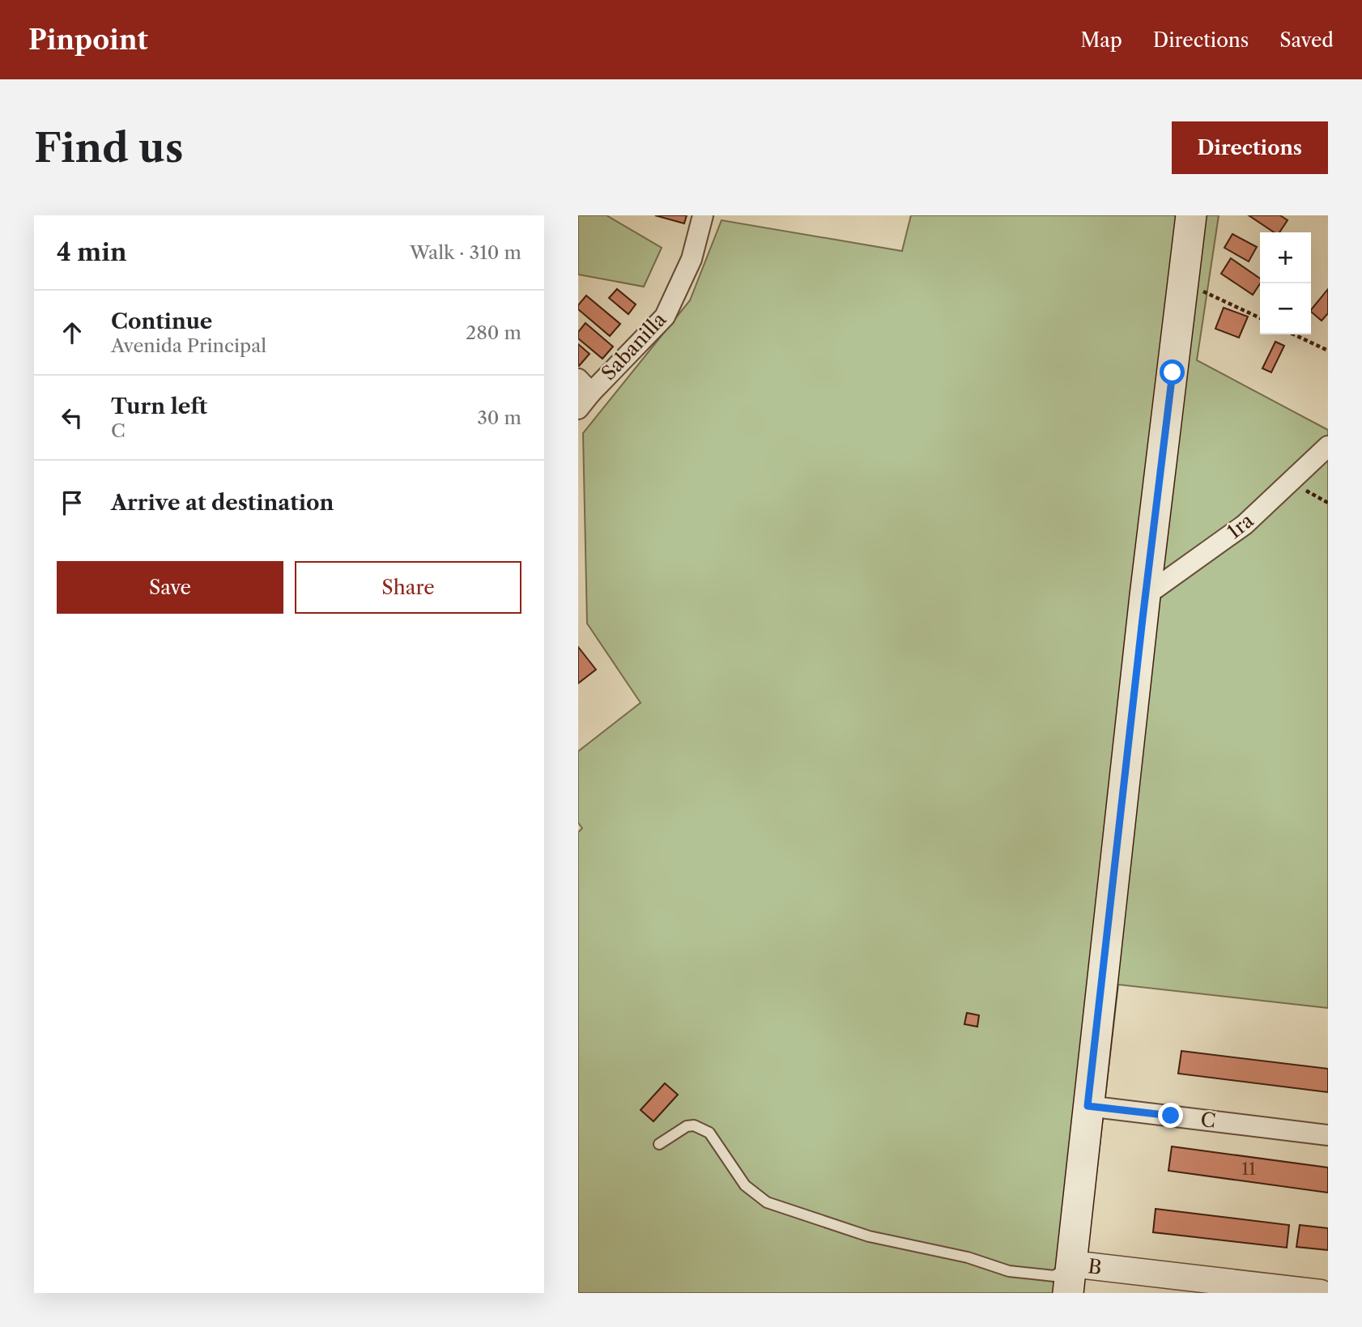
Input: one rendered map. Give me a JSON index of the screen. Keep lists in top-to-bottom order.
{
  "streets": {
    "street": [
      "Sabanilla",
      "1ra",
      "C",
      "B"
    ]
  },
  "house_numbers": ["11"],
  "page": {
    "header": "Pinpoint",
    "nav": ["Map", "Directions", "Saved"],
    "buttons": [
      "Directions",
      ["Save", "Share"]
    ],
    "title": "Find us",
    "heading": ["4 min", "Walk · 310 m"],
    "map_buttons": ["+", "−"],
    "list": [
      ["Continue", "Avenida Principal", "280 m"],
      ["Turn left", "C", "30 m"],
      "Arrive at destination"
    ]
  }
}
